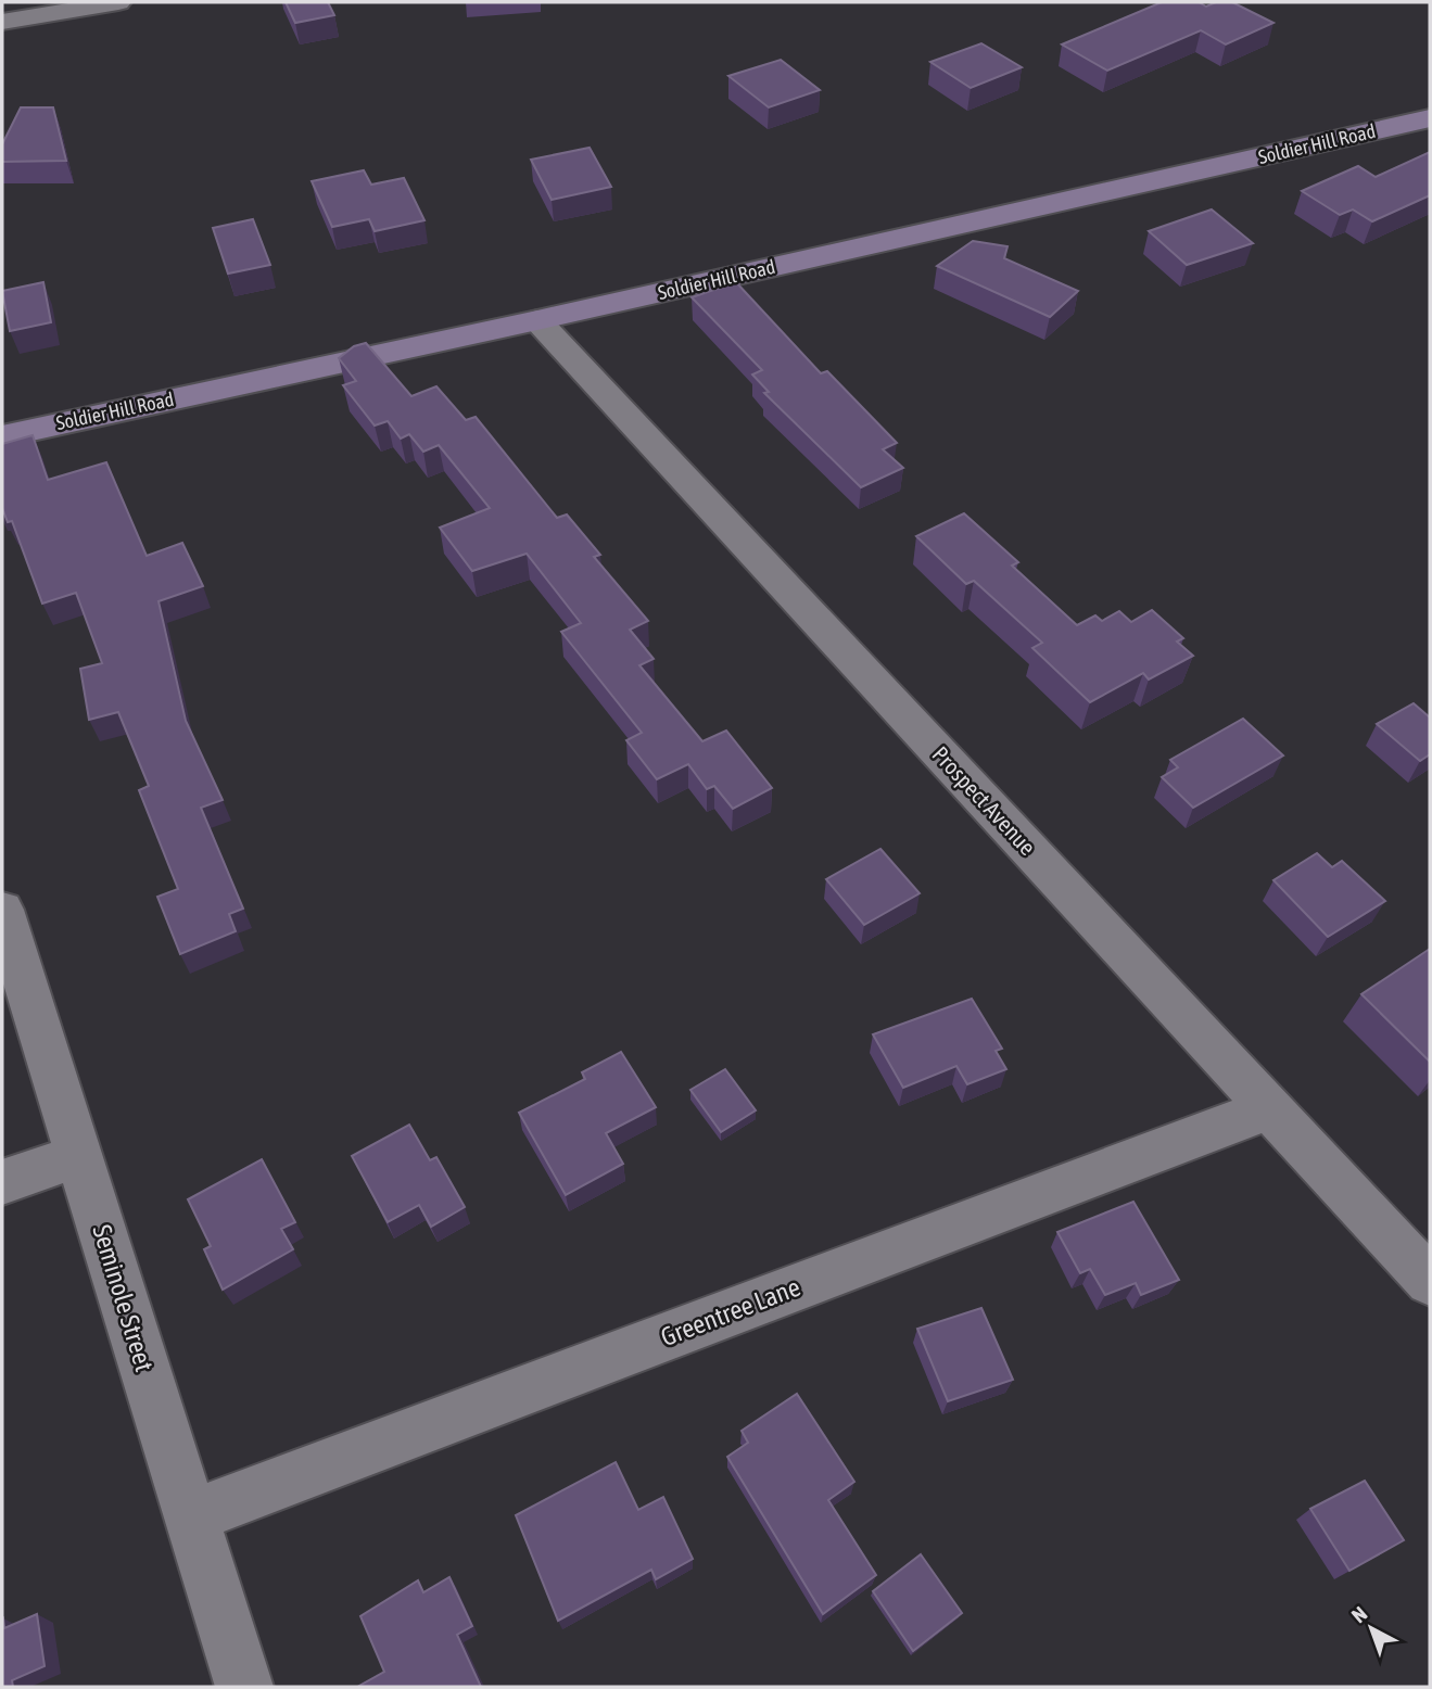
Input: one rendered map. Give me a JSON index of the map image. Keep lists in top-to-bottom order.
{
  "streets": {
    "street": [
      "Soldier Hill Road",
      "Prospect Avenue",
      "Seminole Street",
      "Greentree Lane"
    ]
  },
  "crossings": [
    ["Soldier Hill Road", "Prospect Avenue"],
    ["Prospect Avenue", "Greentree Lane"],
    ["Seminole Street", "Greentree Lane"]
  ],
  "north": "top left"
}
